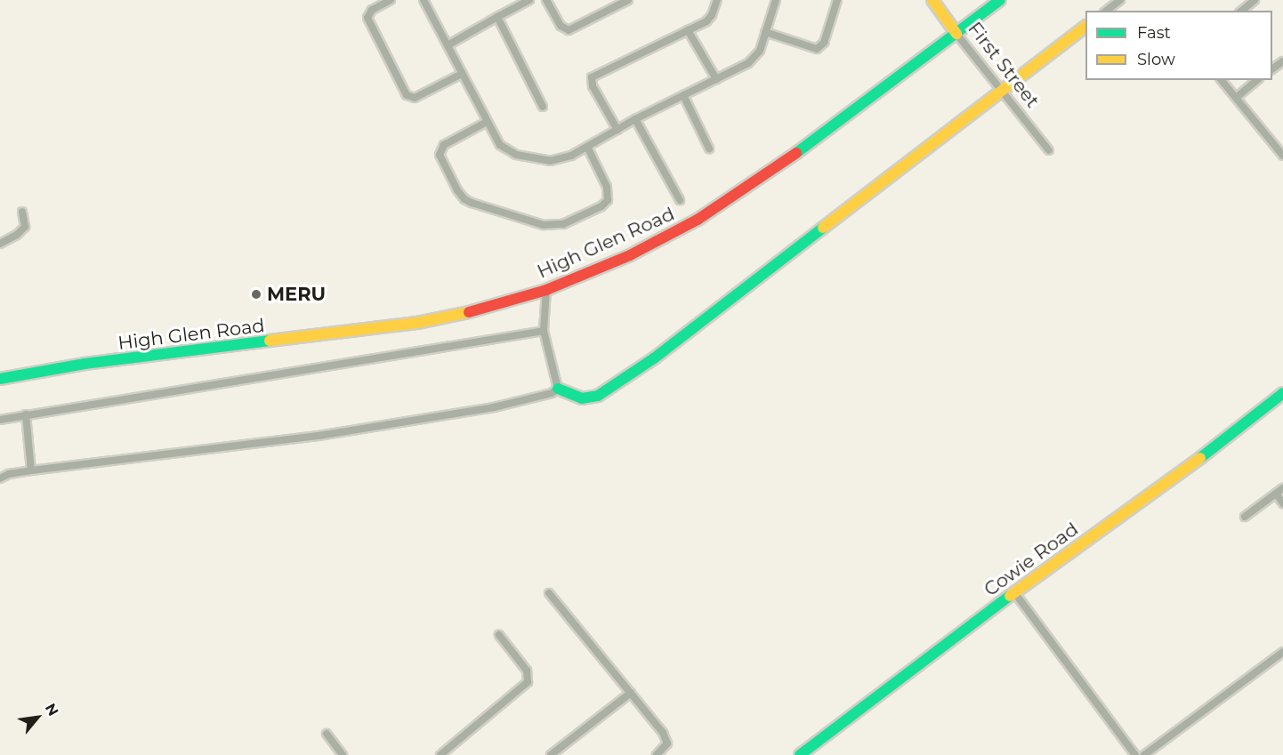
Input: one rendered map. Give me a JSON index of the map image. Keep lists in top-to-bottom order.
{
  "streets": {
    "street": ["First Street", "High Glen Road", "Cowie Road"]
  },
  "crossings": [
    ["First Street", "High Glen Road"]
  ],
  "places": ["MERU"],
  "legend": ["Fast", "Slow"],
  "north": "top right"
}
